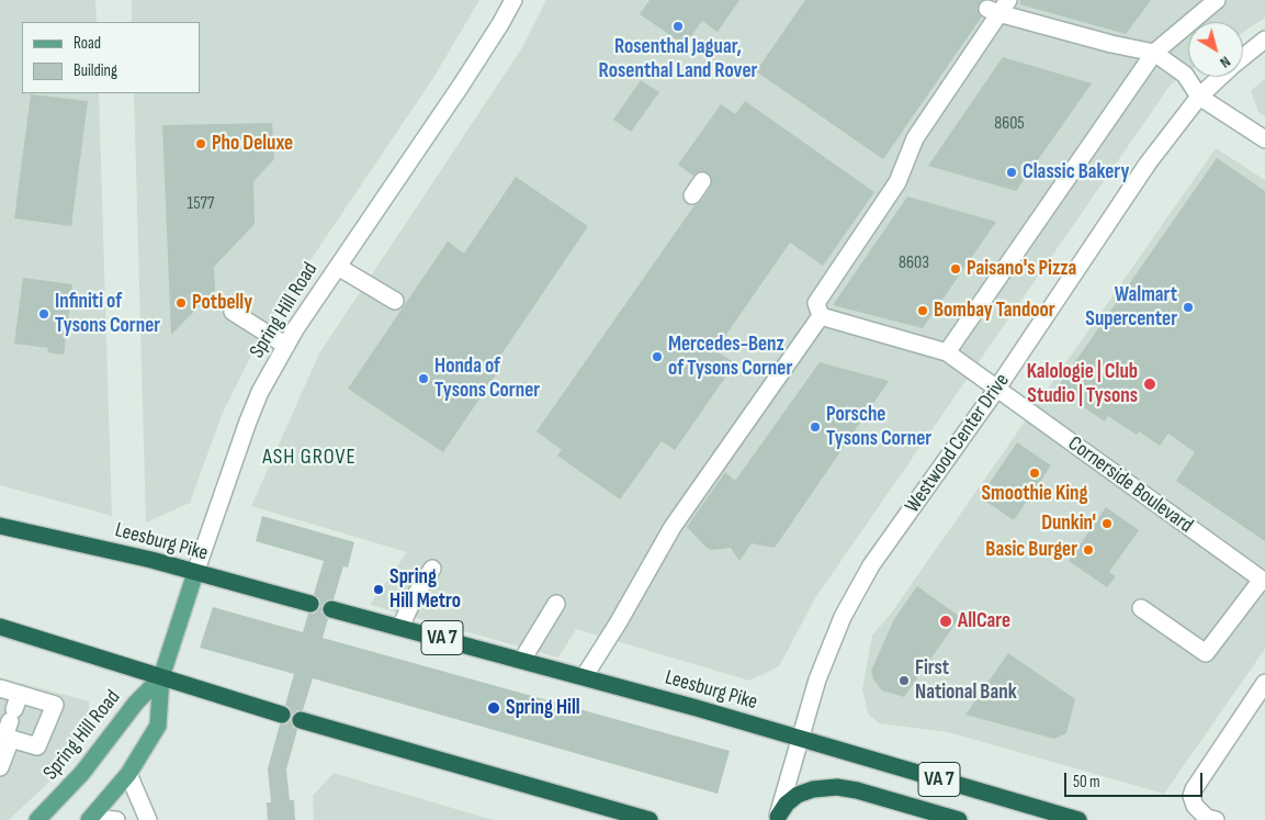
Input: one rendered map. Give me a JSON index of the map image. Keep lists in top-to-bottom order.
{
  "streets": {
    "highway": ["Leesburg Pike", "VA 7"],
    "main road": ["Spring Hill Road"],
    "street": ["Westwood Center Drive", "Cornerside Boulevard"]
  },
  "crossings": [
    ["Spring Hill Road", "Leesburg Pike"],
    ["Westwood Center Drive", "Cornerside Boulevard"],
    ["Westwood Center Drive", "Leesburg Pike"]
  ],
  "districts": ["ASH GROVE"],
  "places": [
    "Rosenthal Jaguar, Rosenthal Land Rover",
    "Pho Deluxe",
    "Classic Bakery",
    "Paisano's Pizza",
    "Potbelly",
    "Walmart Supercenter",
    "Bombay Tandoor",
    "Infiniti of Tysons Corner",
    "Mercedes-Benz of Tysons Corner",
    "Honda of Tysons Corner",
    "Kalologie | Club Studio | Tysons",
    "Porsche Tysons Corner",
    "Smoothie King",
    "Dunkin'",
    "Basic Burger",
    "Spring Hill Metro",
    "AllCare",
    "First National Bank",
    "Spring Hill"
  ],
  "house_numbers": ["8605", "1577", "8603"],
  "legend": ["Road", "Building"],
  "scale_bar": "50 m",
  "north": "bottom right"
}
